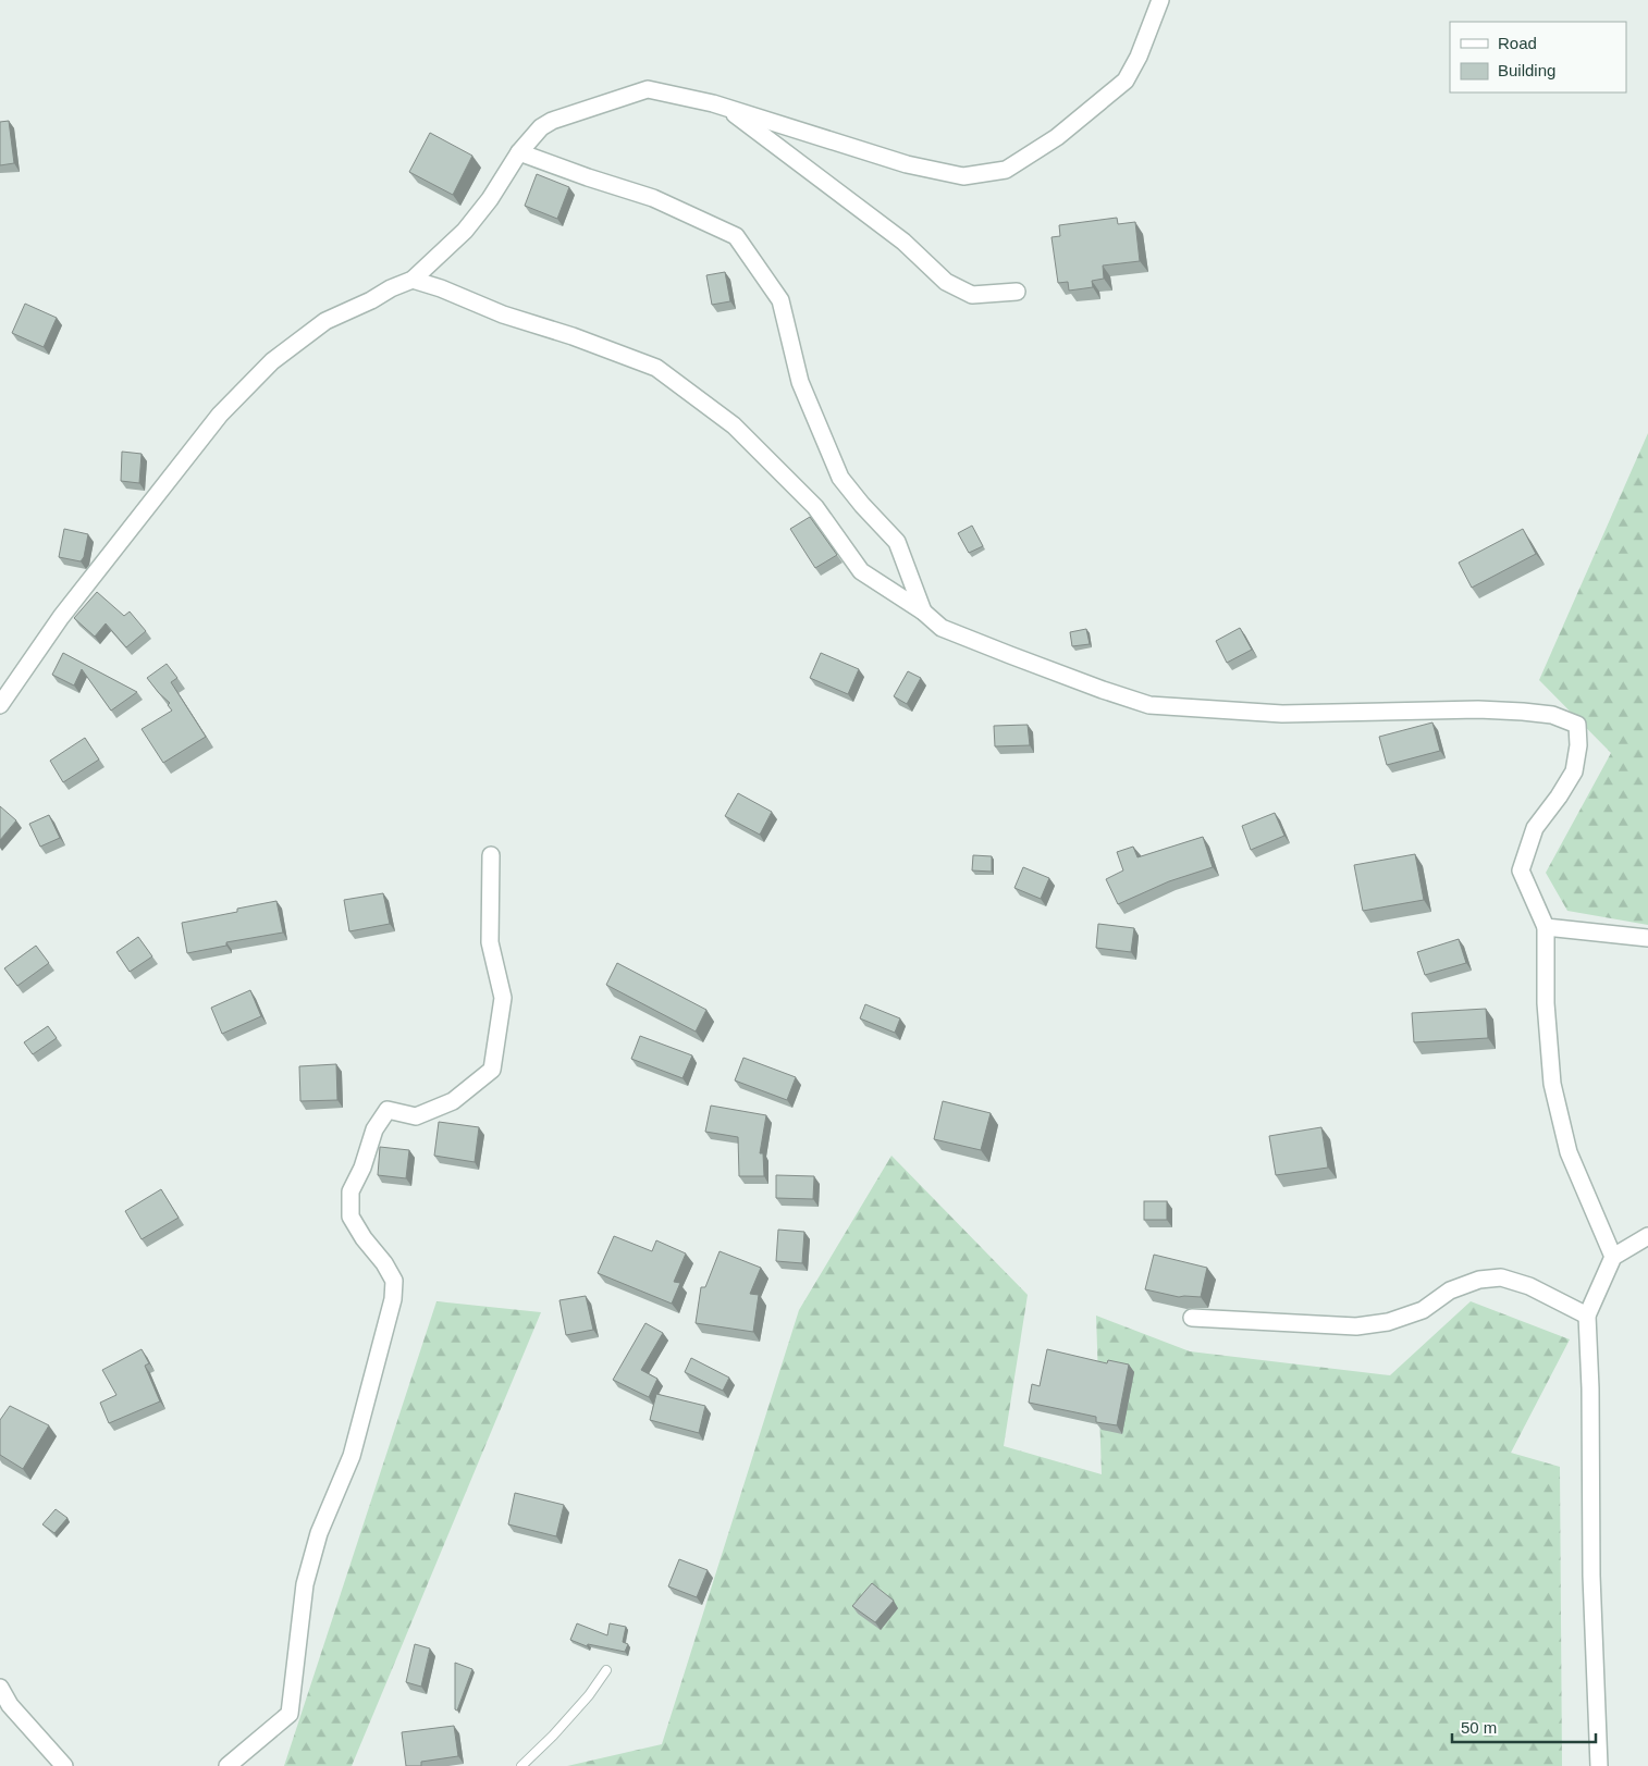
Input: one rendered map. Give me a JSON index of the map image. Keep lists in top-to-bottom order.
{
  "legend": ["Road", "Building"],
  "scale_bar": "50 m"
}
